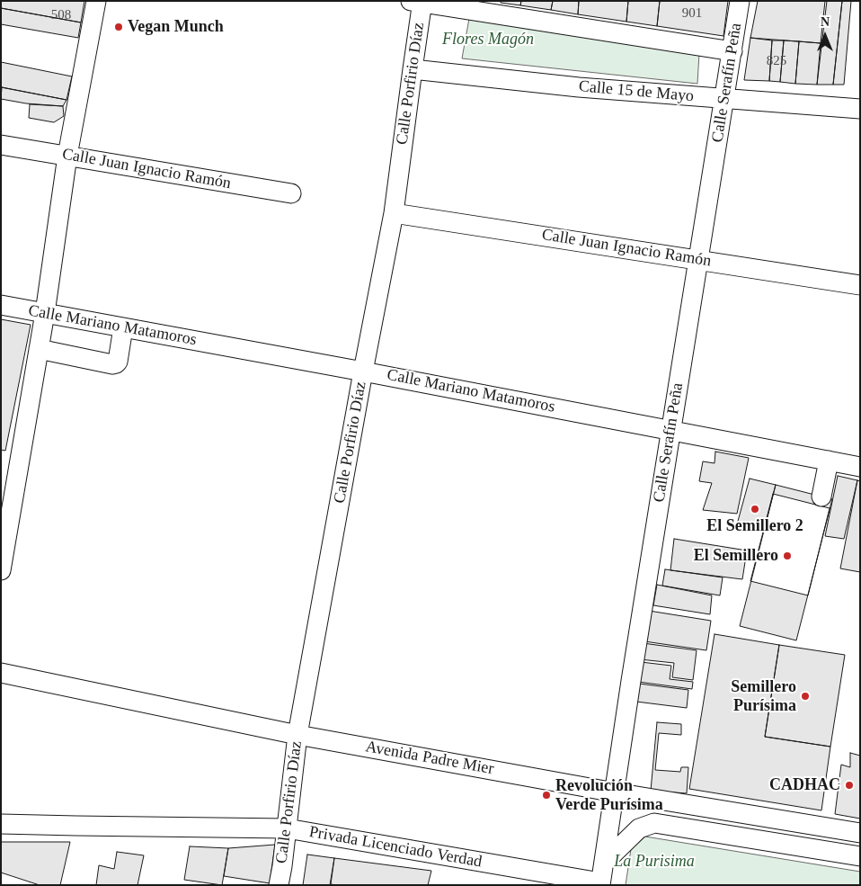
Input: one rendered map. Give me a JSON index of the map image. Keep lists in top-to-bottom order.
{
  "streets": {
    "street": [
      "Calle Serafín Peña",
      "Calle Porfirio Díaz",
      "Calle 15 de Mayo",
      "Calle Juan Ignacio Ramón",
      "Calle Mariano Matamoros",
      "Avenida Padre Mier",
      "Privada Licenciado Verdad"
    ]
  },
  "crossings": [
    ["Calle Serafín Peña", "Calle 15 de Mayo"],
    ["Calle Serafín Peña", "Calle Juan Ignacio Ramón"],
    ["Calle Serafín Peña", "Calle Mariano Matamoros"],
    ["Calle Serafín Peña", "Avenida Padre Mier"],
    ["Calle Serafín Peña", "Privada Licenciado Verdad"],
    ["Calle Porfirio Díaz", "Calle 15 de Mayo"],
    ["Calle Porfirio Díaz", "Calle Juan Ignacio Ramón"],
    ["Calle Porfirio Díaz", "Calle Mariano Matamoros"],
    ["Calle Porfirio Díaz", "Avenida Padre Mier"],
    ["Calle Porfirio Díaz", "Privada Licenciado Verdad"]
  ],
  "parks": ["Flores Magón", "La Purisima"],
  "places": [
    "Vegan Munch",
    "El Semillero 2",
    "El Semillero",
    "Semillero Purísima",
    "CADHAC",
    "Revolución Verde Purísima"
  ],
  "house_numbers": ["901", "508", "825"],
  "north": "top"
}
